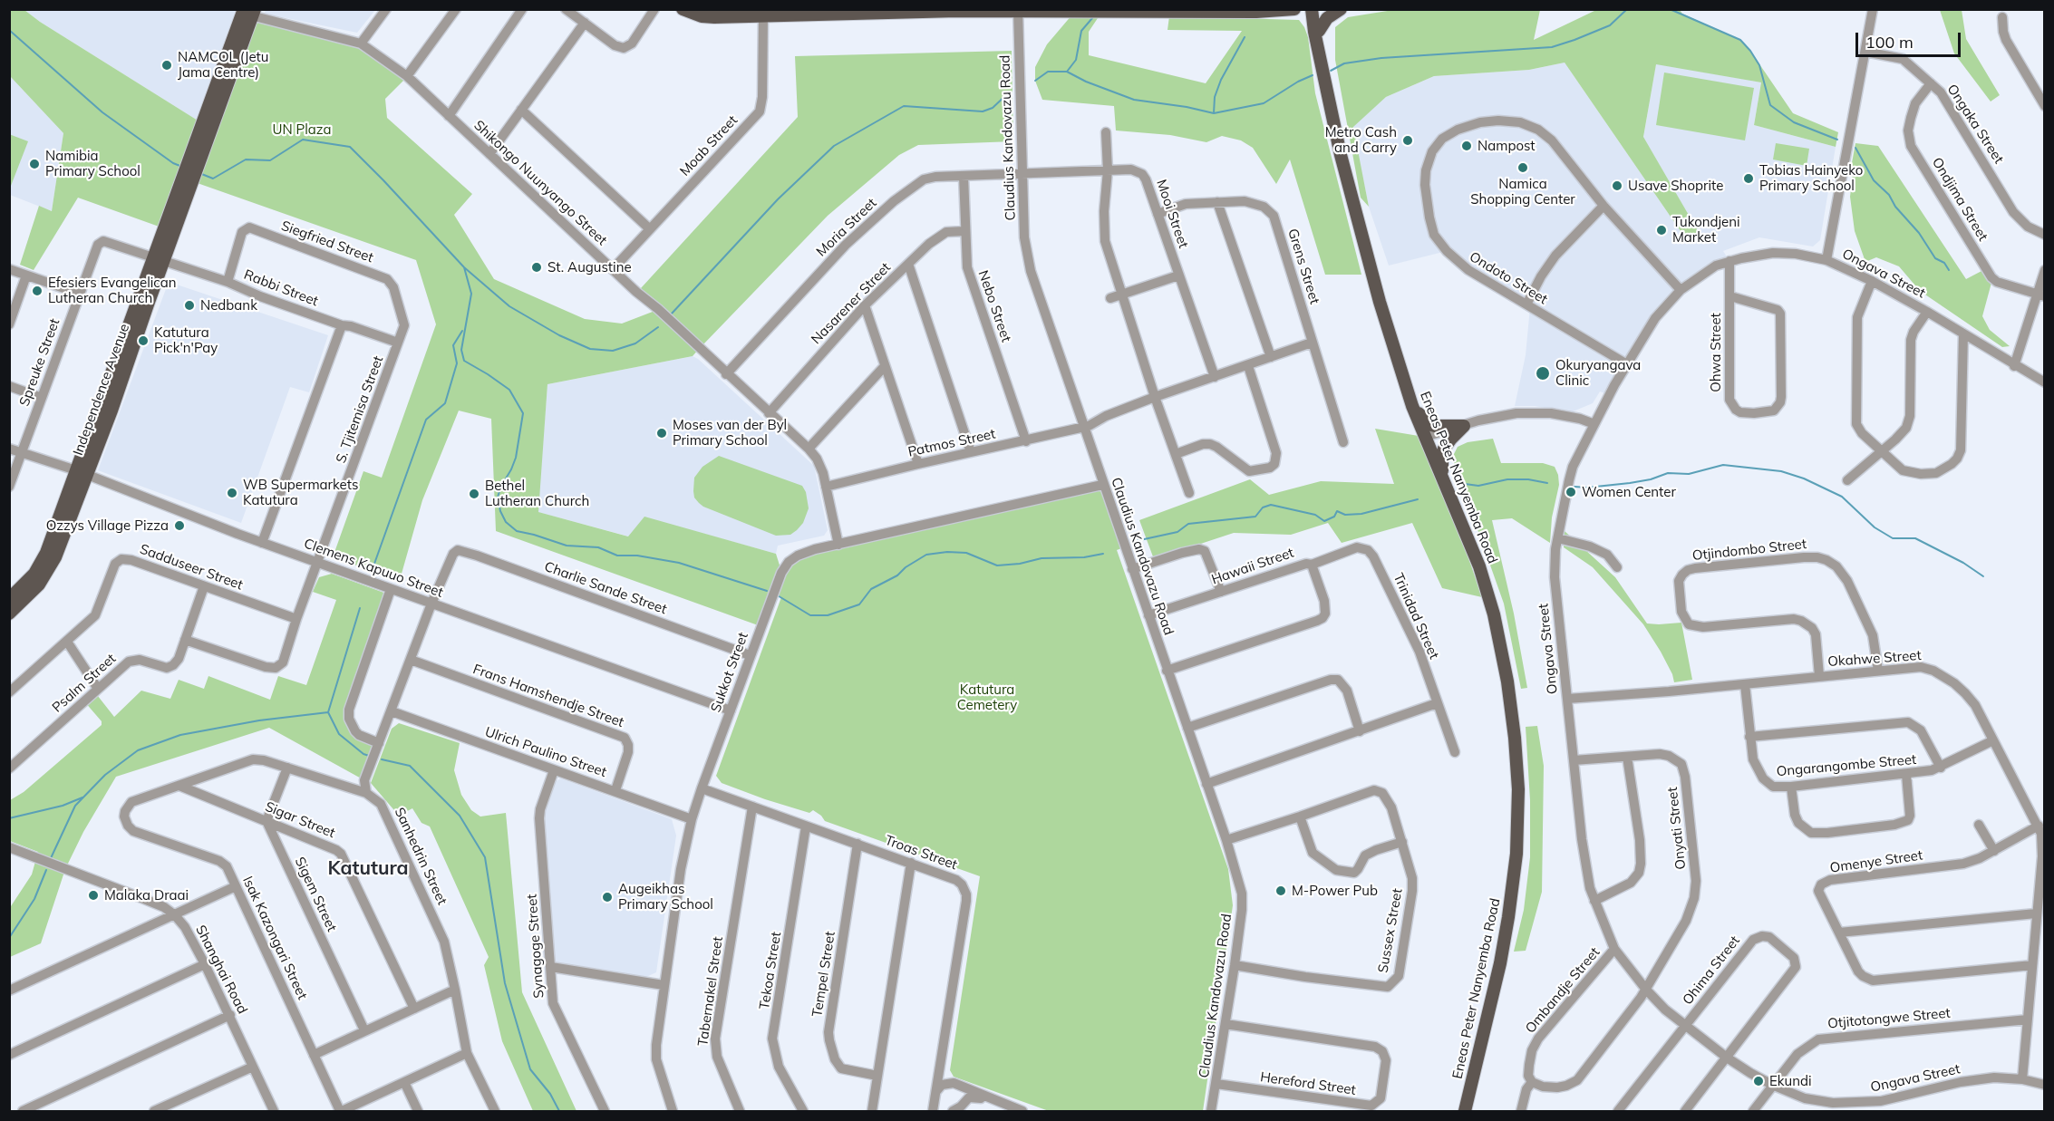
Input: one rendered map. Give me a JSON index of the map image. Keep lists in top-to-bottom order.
{
  "streets": {
    "main road": ["Independence Avenue", "Eneas Peter Nanyemba Road"],
    "street": [
      "Ongaka Street",
      "Claudius Kandovazu Road",
      "Moab Street",
      "Shikongo Nuunyango Street",
      "Ondjima Street",
      "Mooi Street",
      "Moria Street",
      "Siegfried Street",
      "Grens Street",
      "Ongava Street",
      "Ondoto Street",
      "Rabbi Street",
      "Nasarener Street",
      "Nebo Street",
      "Ohwa Street",
      "Spreuke Street",
      "S. Tjitemisa Street",
      "Patmos Street",
      "Otjindombo Street",
      "Hawaii Street",
      "Sadduseer Street",
      "Clemens Kapuuo Street",
      "Charlie Sande Street",
      "Trinidad Street",
      "Okahwe Street",
      "Sukkot Street",
      "Psalm Street",
      "Frans Hamshendje Street",
      "Ulrich Paulino Street",
      "Ongarangombe Street",
      "Sigar Street",
      "Onyati Street",
      "Troas Street",
      "Sanhedrin Street",
      "Omenye Street",
      "Sigem Street",
      "Sussex Street",
      "Isak Kazongari Street",
      "Synagoge Street",
      "Shanghai Road",
      "Tekoa Street",
      "Ohima Street",
      "Tempel Street",
      "Ombandje Street",
      "Tabernakel Street",
      "Otjitotongwe Street",
      "Hereford Street"
    ]
  },
  "crossings": [
    ["Ongaka Street", "Ondjima Street"],
    ["Claudius Kandovazu Road", "Mooi Street"],
    ["Claudius Kandovazu Road", "Moria Street"],
    ["Claudius Kandovazu Road", "Patmos Street"],
    ["Claudius Kandovazu Road", "Hawaii Street"],
    ["Claudius Kandovazu Road", "Sukkot Street"],
    ["Claudius Kandovazu Road", "Sussex Street"],
    ["Claudius Kandovazu Road", "Hereford Street"],
    ["Moab Street", "Shikongo Nuunyango Street"],
    ["Shikongo Nuunyango Street", "Moria Street"],
    ["Shikongo Nuunyango Street", "Nasarener Street"],
    ["Shikongo Nuunyango Street", "Independence Avenue"],
    ["Shikongo Nuunyango Street", "Patmos Street"],
    ["Shikongo Nuunyango Street", "Sukkot Street"],
    ["Mooi Street", "Moria Street"],
    ["Mooi Street", "Grens Street"],
    ["Mooi Street", "Patmos Street"],
    ["Moria Street", "Nebo Street"],
    ["Siegfried Street", "Rabbi Street"],
    ["Siegfried Street", "S. Tjitemisa Street"],
    ["Grens Street", "Patmos Street"],
    ["Ongava Street", "Ondoto Street"],
    ["Ongava Street", "Ohwa Street"],
    ["Ongava Street", "Okahwe Street"],
    ["Ongava Street", "Onyati Street"],
    ["Ongava Street", "Ohima Street"],
    ["Ongava Street", "Ombandje Street"],
    ["Ongava Street", "Otjitotongwe Street"],
    ["Rabbi Street", "Spreuke Street"],
    ["Rabbi Street", "Independence Avenue"],
    ["Rabbi Street", "S. Tjitemisa Street"],
    ["Nasarener Street", "Nebo Street"],
    ["Nebo Street", "Patmos Street"],
    ["Spreuke Street", "Independence Avenue"],
    ["Spreuke Street", "Clemens Kapuuo Street"],
    ["Independence Avenue", "Clemens Kapuuo Street"],
    ["S. Tjitemisa Street", "Sadduseer Street"],
    ["S. Tjitemisa Street", "Clemens Kapuuo Street"],
    ["S. Tjitemisa Street", "Psalm Street"],
    ["Otjindombo Street", "Okahwe Street"],
    ["Hawaii Street", "Trinidad Street"],
    ["Sadduseer Street", "Psalm Street"],
    ["Clemens Kapuuo Street", "Charlie Sande Street"],
    ["Clemens Kapuuo Street", "Sukkot Street"],
    ["Charlie Sande Street", "Sukkot Street"],
    ["Okahwe Street", "Ongarangombe Street"],
    ["Okahwe Street", "Omenye Street"],
    ["Okahwe Street", "Otjitotongwe Street"],
    ["Sukkot Street", "Ulrich Paulino Street"],
    ["Sukkot Street", "Troas Street"],
    ["Frans Hamshendje Street", "Ulrich Paulino Street"],
    ["Ulrich Paulino Street", "Synagoge Street"],
    ["Sigar Street", "Sigem Street"],
    ["Sigar Street", "Isak Kazongari Street"],
    ["Troas Street", "Tekoa Street"],
    ["Troas Street", "Tempel Street"],
    ["Troas Street", "Tabernakel Street"]
  ],
  "districts": ["Katutura"],
  "parks": ["UN Plaza", "Katutura Cemetery"],
  "places": [
    "NAMCOL (Jetu Jama Centre)",
    "Metro Cash and Carry",
    "Nampost",
    "Namibia Primary School",
    "Namica Shopping Center",
    "Tobias Hainyeko Primary School",
    "Usave Shoprite",
    "Tukondjeni Market",
    "St. Augustine",
    "Efesiers Evangelican Lutheran Church",
    "Nedbank",
    "Katutura Pick'n'Pay",
    "Okuryangava Clinic",
    "Moses van der Byl Primary School",
    "Women Center",
    "WB Supermarkets Katutura",
    "Bethel Lutheran Church",
    "Ozzys Village Pizza",
    "M-Power Pub",
    "Malaka Draai",
    "Augeikhas Primary School",
    "Ekundi"
  ],
  "scale_bar": "100 m"
}
